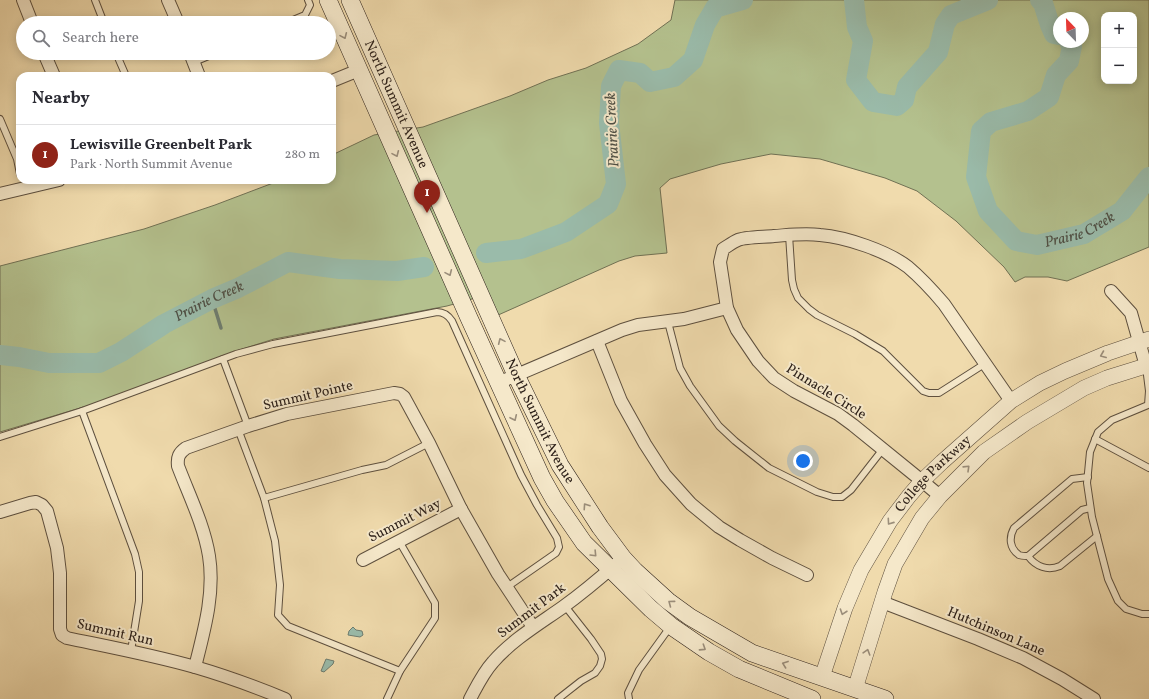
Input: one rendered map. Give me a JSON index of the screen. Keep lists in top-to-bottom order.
{
  "streets": {
    "main road": ["North Summit Avenue", "College Parkway"],
    "street": [
      "Pinnacle Circle",
      "Summit Pointe",
      "Summit Way",
      "Summit Park",
      "Hutchinson Lane",
      "Summit Run"
    ]
  },
  "crossings": [
    ["North Summit Avenue", "College Parkway"],
    ["North Summit Avenue", "Summit Park"],
    ["Pinnacle Circle", "College Parkway"],
    ["Summit Pointe", "Summit Way"],
    ["Summit Pointe", "Summit Park"],
    ["Summit Pointe", "Summit Run"],
    ["College Parkway", "Hutchinson Lane"]
  ],
  "water": ["Prairie Creek"],
  "north": "top left",
  "page": {
    "map_buttons": ["+", "−"],
    "search": "Search here",
    "heading": "Nearby",
    "list": [
      {
        "mark": "1",
        "name": "Lewisville Greenbelt Park",
        "note": "Park · North Summit Avenue",
        "value": "280 m"
      }
    ],
    "pins": "1"
  }
}
